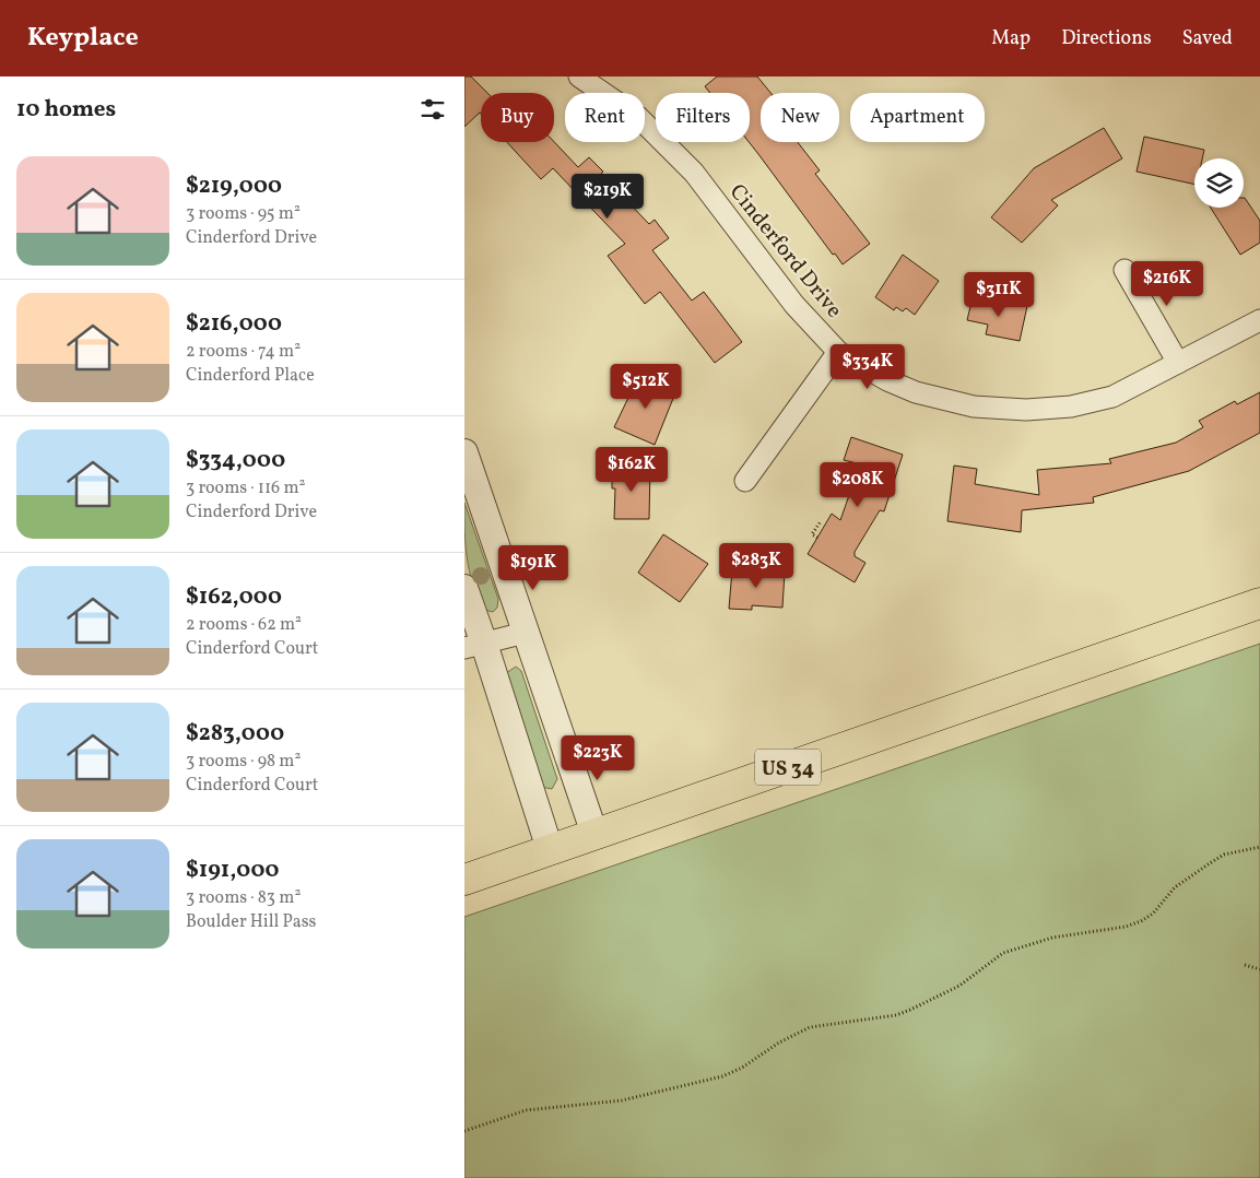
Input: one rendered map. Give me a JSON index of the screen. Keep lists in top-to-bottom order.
{
  "streets": {
    "main road": ["US 34"],
    "street": ["Cinderford Drive"]
  },
  "page": {
    "header": "Keyplace",
    "nav": ["Map", "Directions", "Saved"],
    "heading": "10 homes",
    "chip": [
      "Buy",
      "Rent",
      "Filters",
      "New",
      "Apartment"
    ],
    "list": [
      {
        "name": "$219,000",
        "note": "3 rooms · 95 m² · Cinderford Drive"
      },
      {
        "name": "$216,000",
        "note": "2 rooms · 74 m² · Cinderford Place"
      },
      {
        "name": "$334,000",
        "note": "3 rooms · 116 m² · Cinderford Drive"
      },
      {
        "name": "$162,000",
        "note": "2 rooms · 62 m² · Cinderford Court"
      },
      {
        "name": "$283,000",
        "note": "3 rooms · 98 m² · Cinderford Court"
      },
      {
        "name": "$191,000",
        "note": "3 rooms · 83 m² · Boulder Hill Pass"
      }
    ],
    "price": [
      "$219K",
      "$216K",
      "$311K",
      "$334K",
      "$512K",
      "$162K",
      "$208K",
      "$283K",
      "$191K",
      "$223K"
    ]
  }
}
